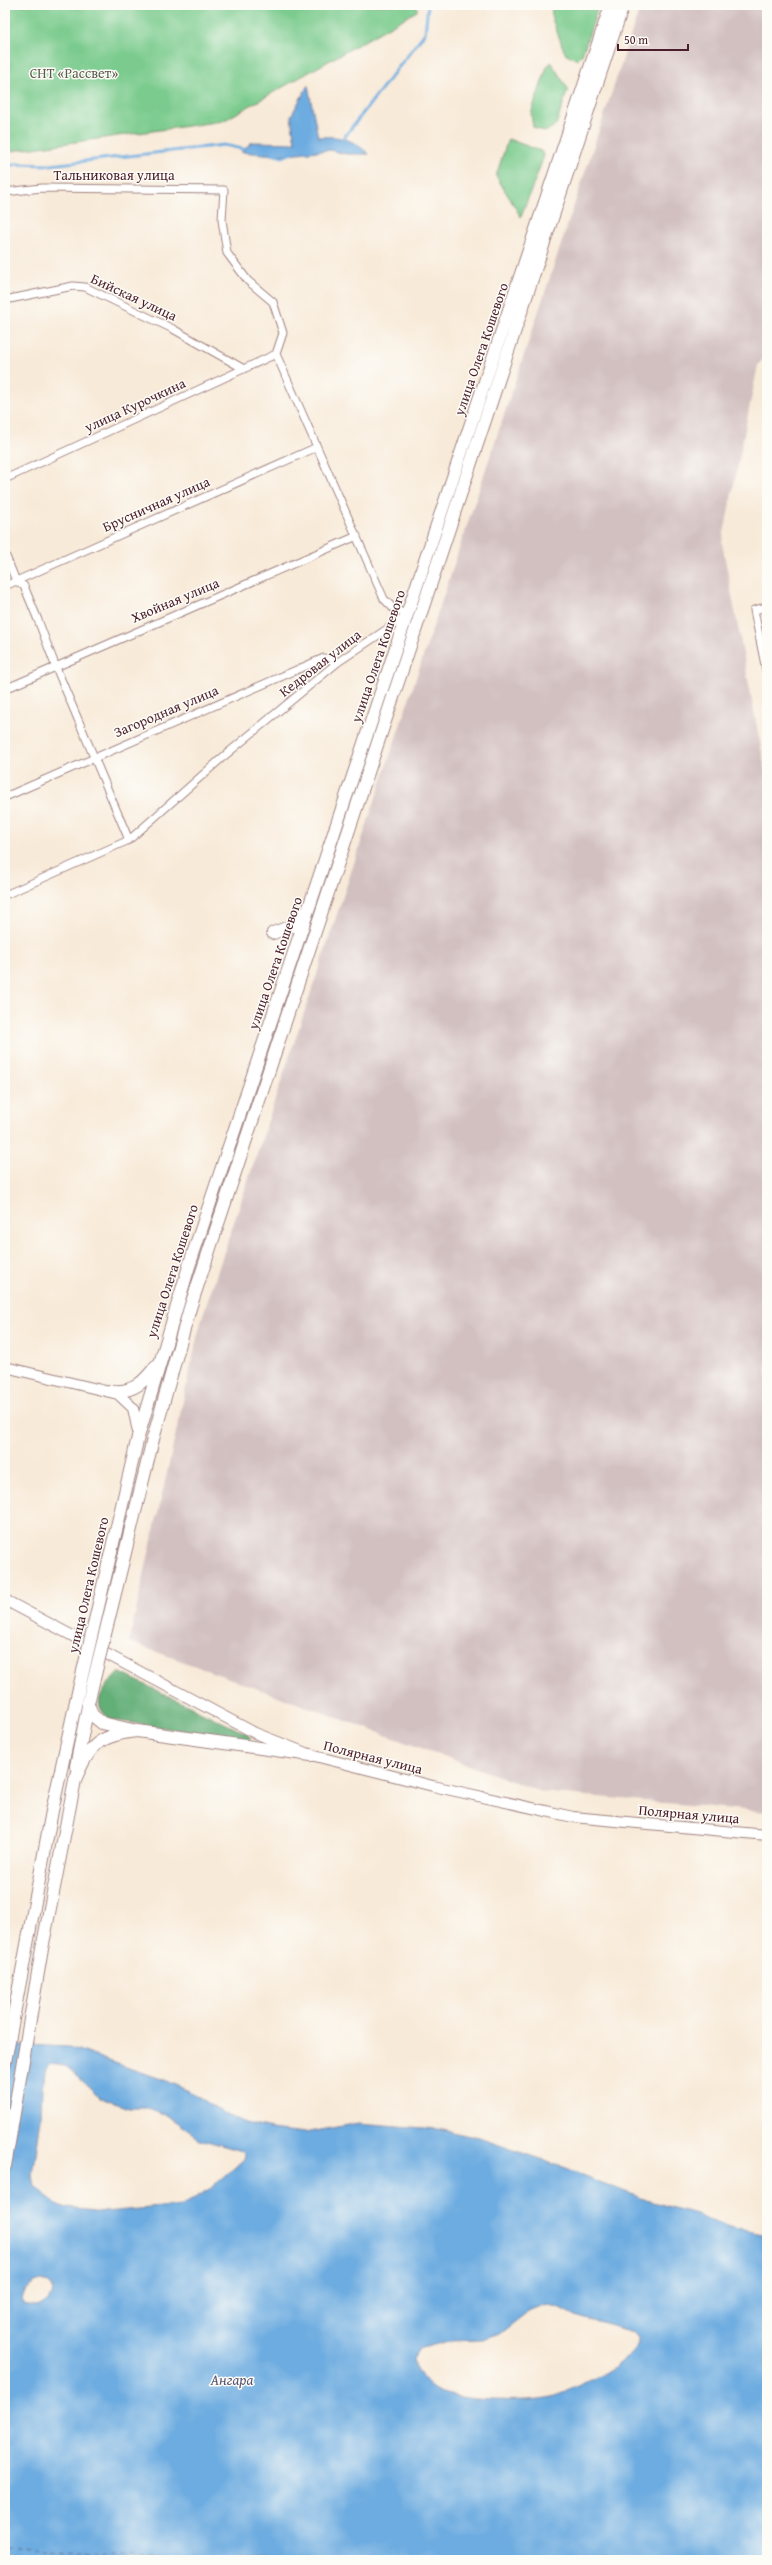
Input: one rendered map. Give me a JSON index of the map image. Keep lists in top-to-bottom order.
{
  "streets": {
    "main road": ["улица Олега Кошевого", "Полярная улица"],
    "street": [
      "Тальниковая улица",
      "Бийская улица",
      "улица Курочкина",
      "Брусничная улица",
      "Хвойная улица",
      "Кедровая улица",
      "Загородная улица"
    ]
  },
  "crossings": [
    ["Тальниковая улица", "улица Курочкина"],
    ["Бийская улица", "улица Курочкина"],
    ["улица Олега Кошевого", "Кедровая улица"],
    ["Кедровая улица", "Загородная улица"]
  ],
  "water": ["Ангара"],
  "parks": ["СНТ «Рассвет»"],
  "scale_bar": "50 m"
}
